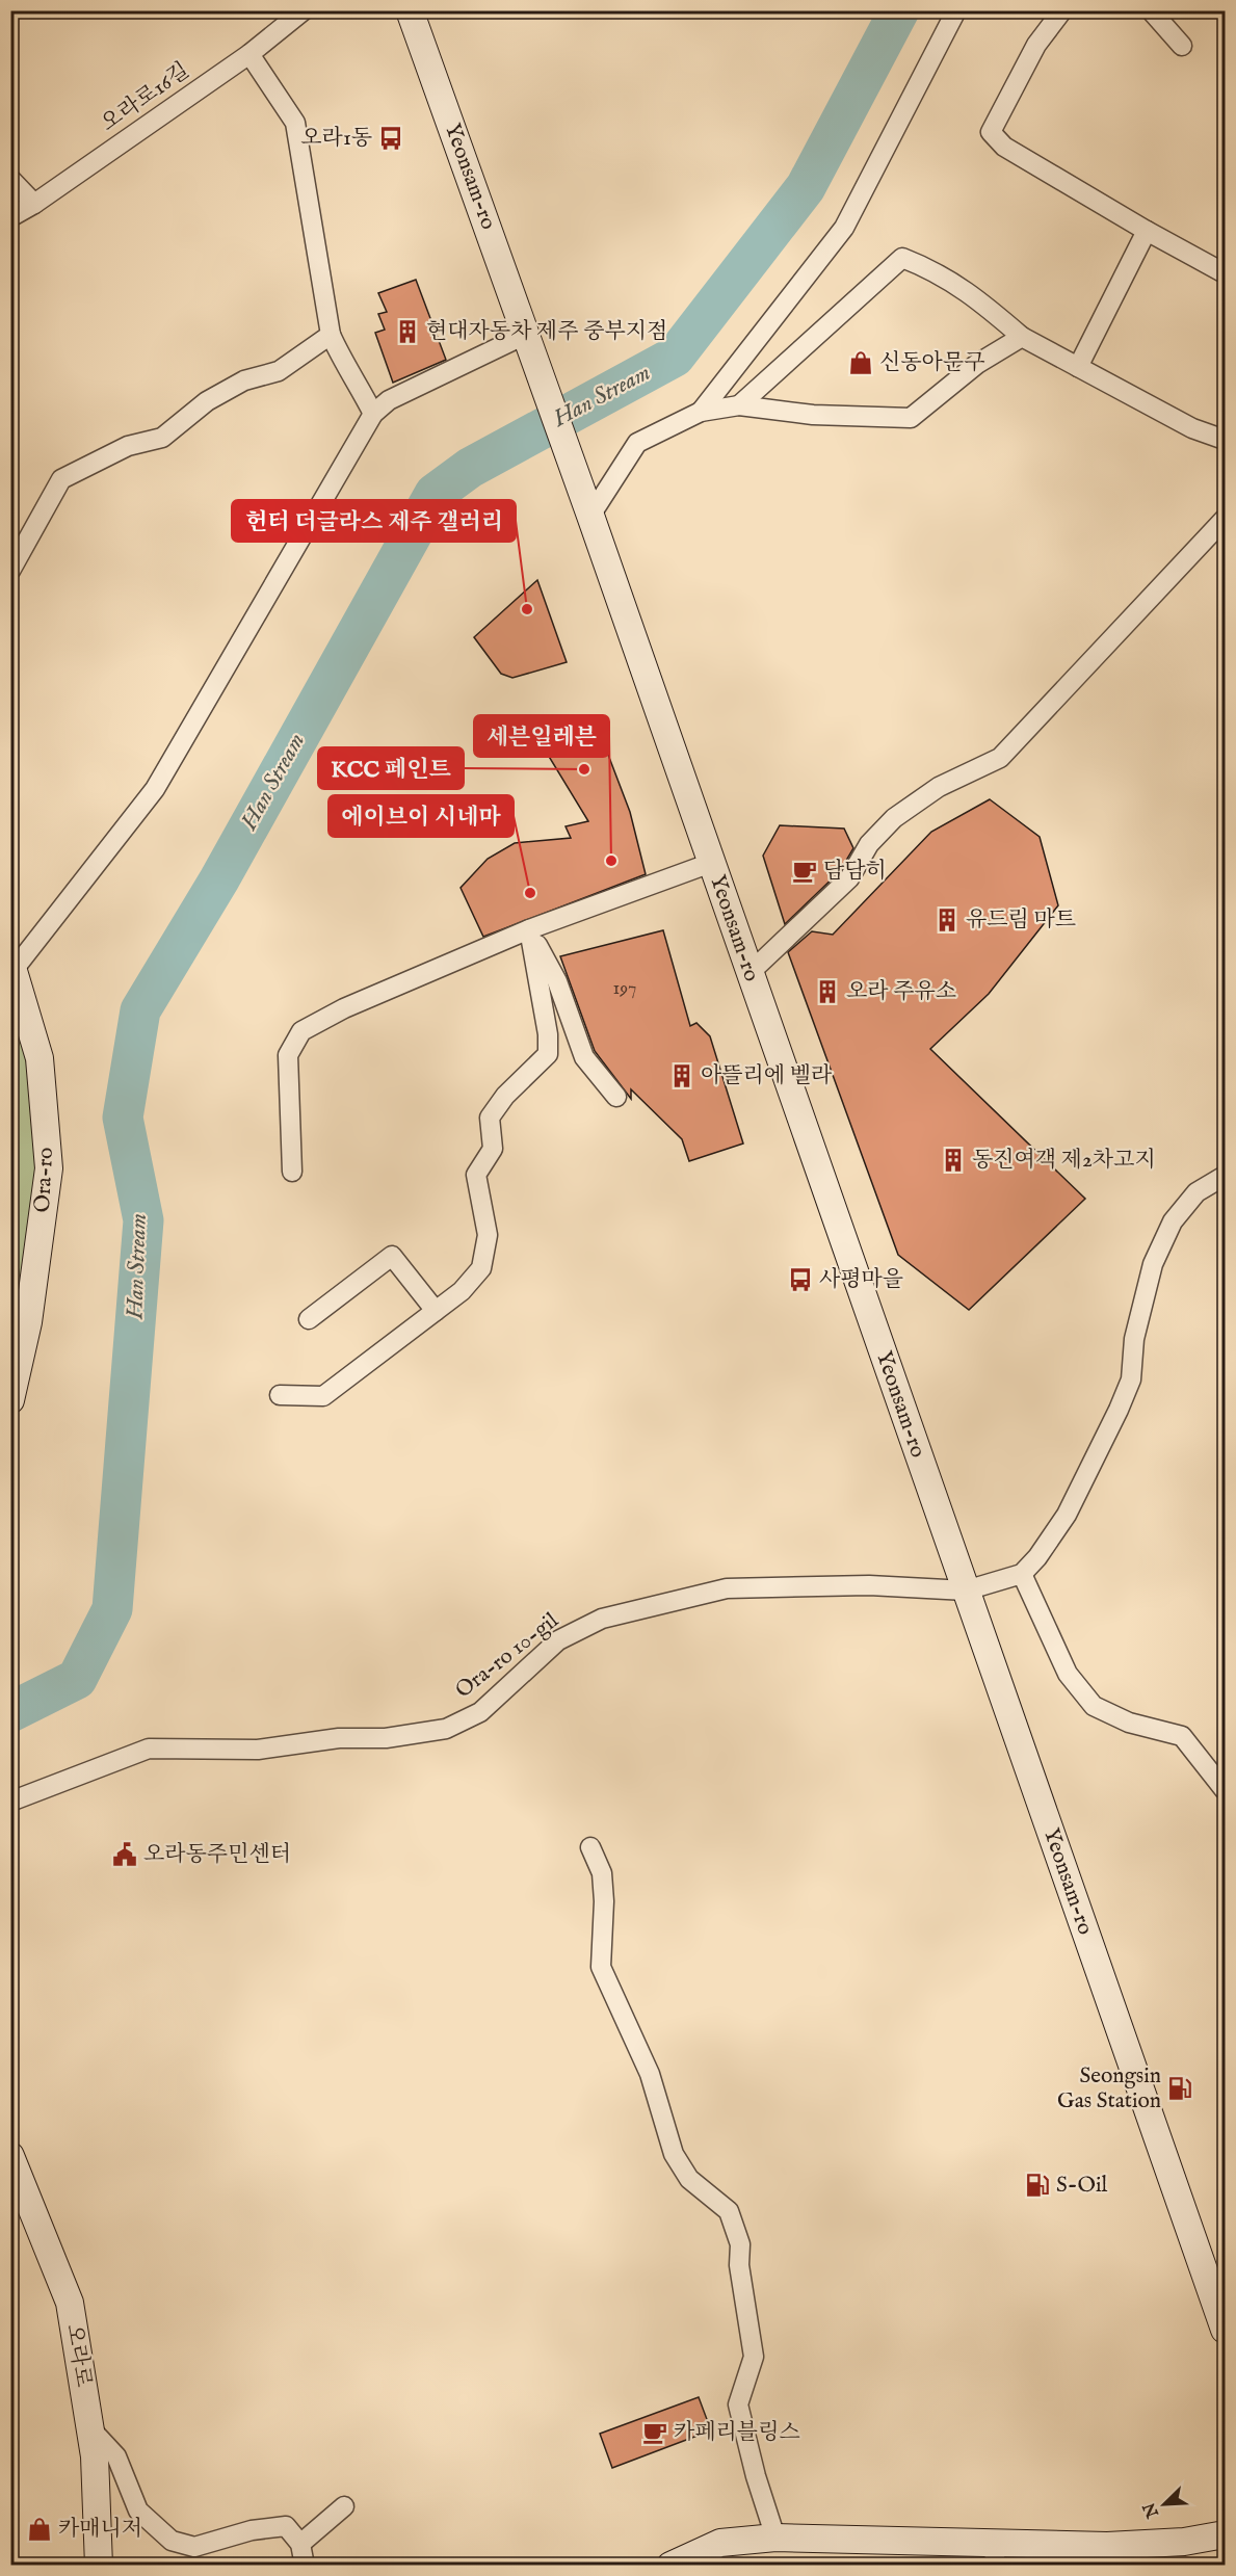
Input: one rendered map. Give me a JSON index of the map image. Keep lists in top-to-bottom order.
{
  "streets": {
    "main road": ["Yeonsam-ro", "Ora-ro", "오라로"],
    "street": ["오라로16길", "Ora-ro 10-gil"]
  },
  "crossings": [
    ["Yeonsam-ro", "Ora-ro 10-gil"]
  ],
  "water": ["Han Stream"],
  "places": {
    "bus stop": ["오라1동", "사평마을"],
    "building": [
      "현대자동차 제주 중부지점",
      "유드림 마트",
      "오라 주유소",
      "아뜰리에 벨라",
      "동진여객 제2차고지"
    ],
    "shop": ["신동아문구", "카매니저"],
    "other": [
      "헌터 더글라스 제주 갤러리",
      "KCC 페인트",
      "세븐일레븐",
      "에이브이 시네마"
    ],
    "cafe": ["담담히", "카페리블링스"],
    "public building": ["오라동주민센터"],
    "fuel station": ["Seongsin Gas Station", "S-Oil"]
  },
  "house_numbers": ["197"],
  "north": "bottom left"
}
